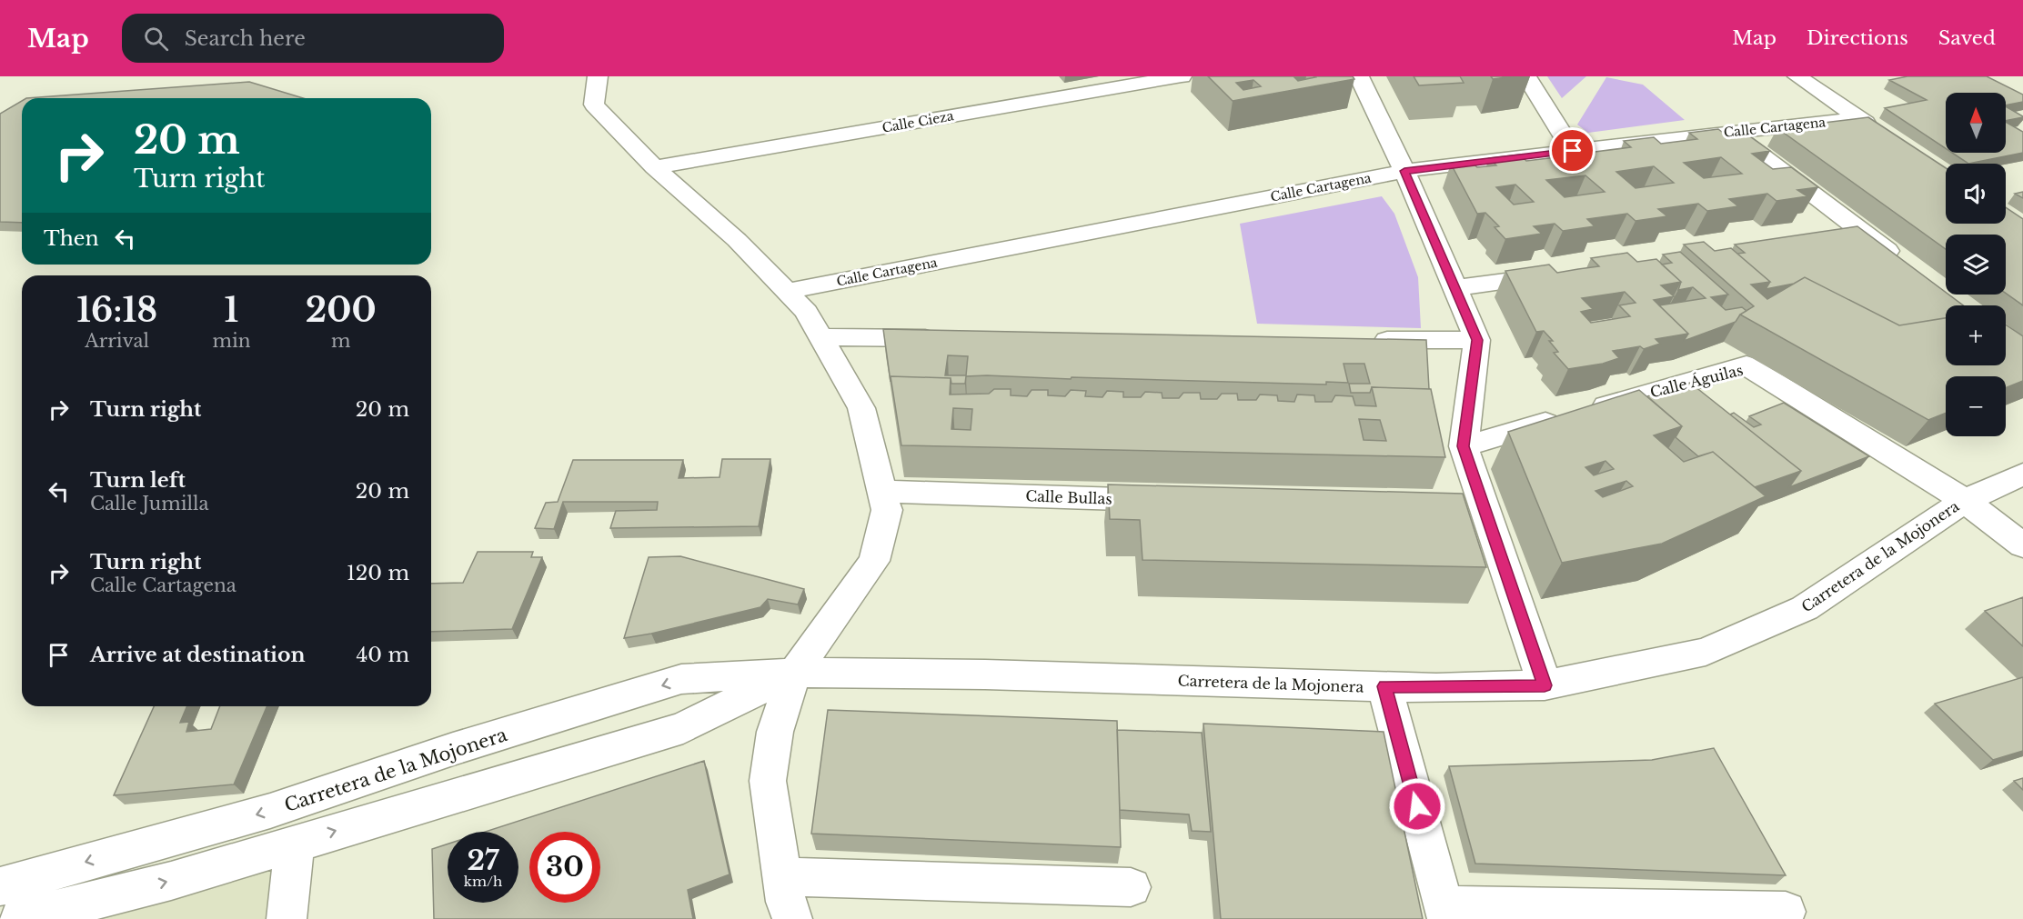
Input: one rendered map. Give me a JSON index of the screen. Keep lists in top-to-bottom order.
{
  "streets": {
    "street": [
      "Calle Cieza",
      "Calle Cartagena",
      "Calle Águilas",
      "Calle Bullas",
      "Carretera de la Mojonera"
    ]
  },
  "crossings": [
    ["Calle Águilas", "Carretera de la Mojonera"]
  ],
  "north": "top",
  "page": {
    "header": "Map",
    "search": "Search here",
    "nav": ["Map", "Directions", "Saved"],
    "map_buttons": ["+", "−"],
    "turn": ["20 m", "Turn right"],
    "then": "Then",
    "eta": [
      "16:18",
      "Arrival",
      "1",
      "min",
      "200",
      "m"
    ],
    "list": [
      {
        "name": "Turn right",
        "value": "20 m"
      },
      {
        "name": "Turn left",
        "note": "Calle Jumilla",
        "value": "20 m"
      },
      {
        "name": "Turn right",
        "note": "Calle Cartagena",
        "value": "120 m"
      },
      {
        "name": "Arrive at destination",
        "value": "40 m"
      }
    ],
    "speed": "27 km/h",
    "limit": "30"
  }
}
